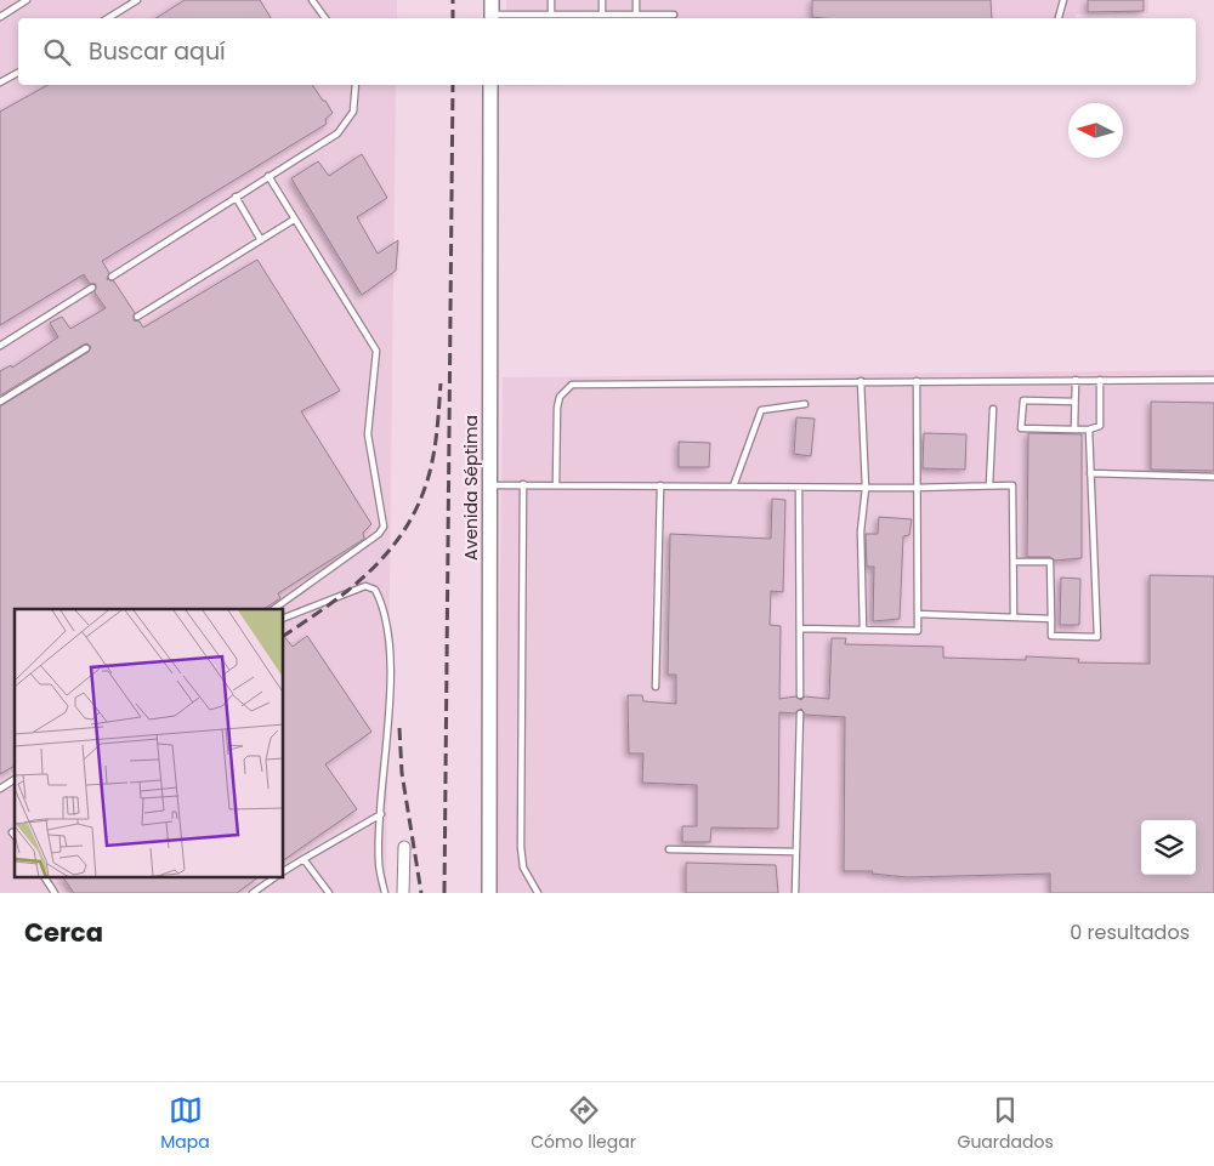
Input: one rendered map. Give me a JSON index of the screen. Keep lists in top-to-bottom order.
{
  "streets": {
    "street": ["Avenida Séptima"]
  },
  "north": "left",
  "page": {
    "search": "Buscar aquí",
    "heading": ["Cerca", "0 resultados"],
    "nav": ["Mapa", "Cómo llegar", "Guardados"]
  }
}
